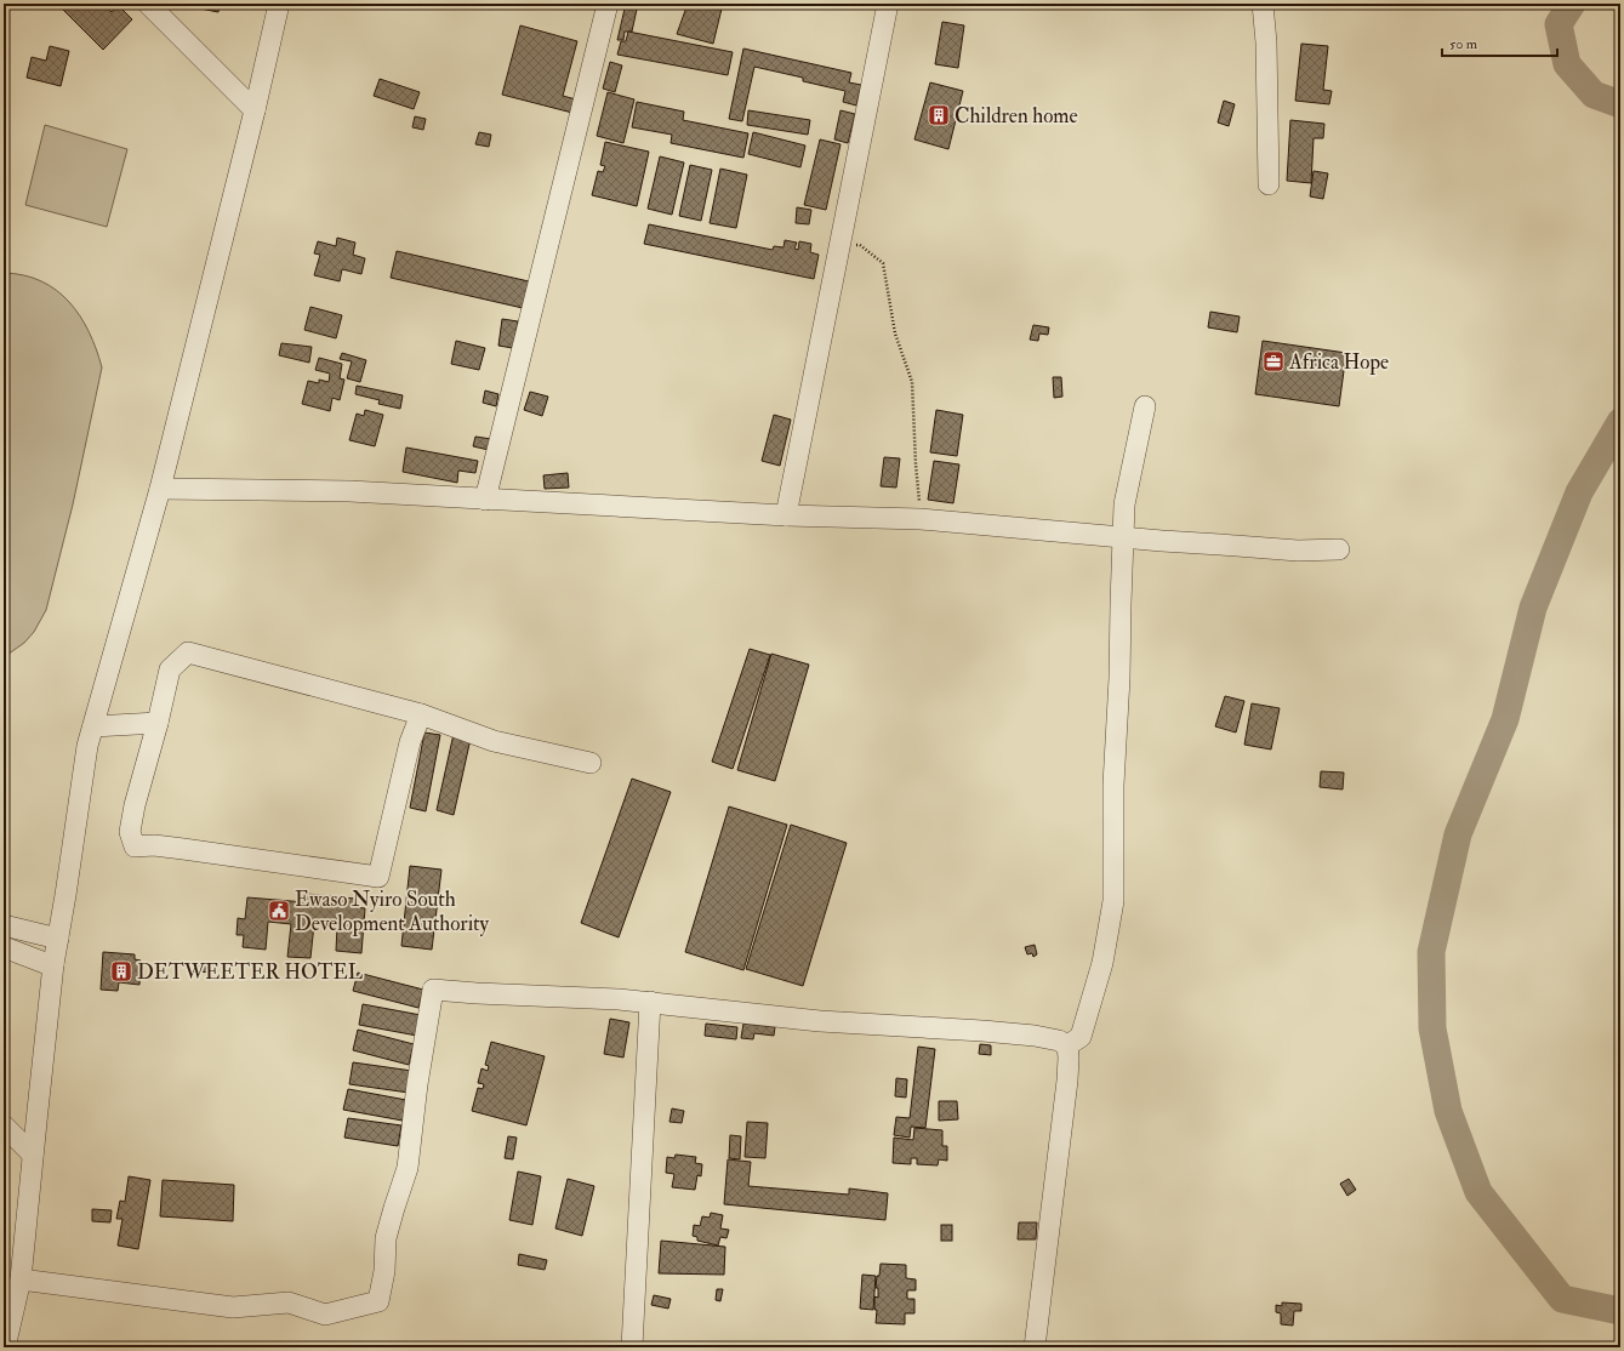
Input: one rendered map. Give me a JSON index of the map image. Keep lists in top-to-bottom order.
{
  "places": {
    "building": ["Children home", "DETWEETER HOTEL"],
    "office": ["Africa Hope"],
    "public building": ["Ewaso Nyiro South Development Authority"]
  },
  "scale_bar": "50 m"
}
